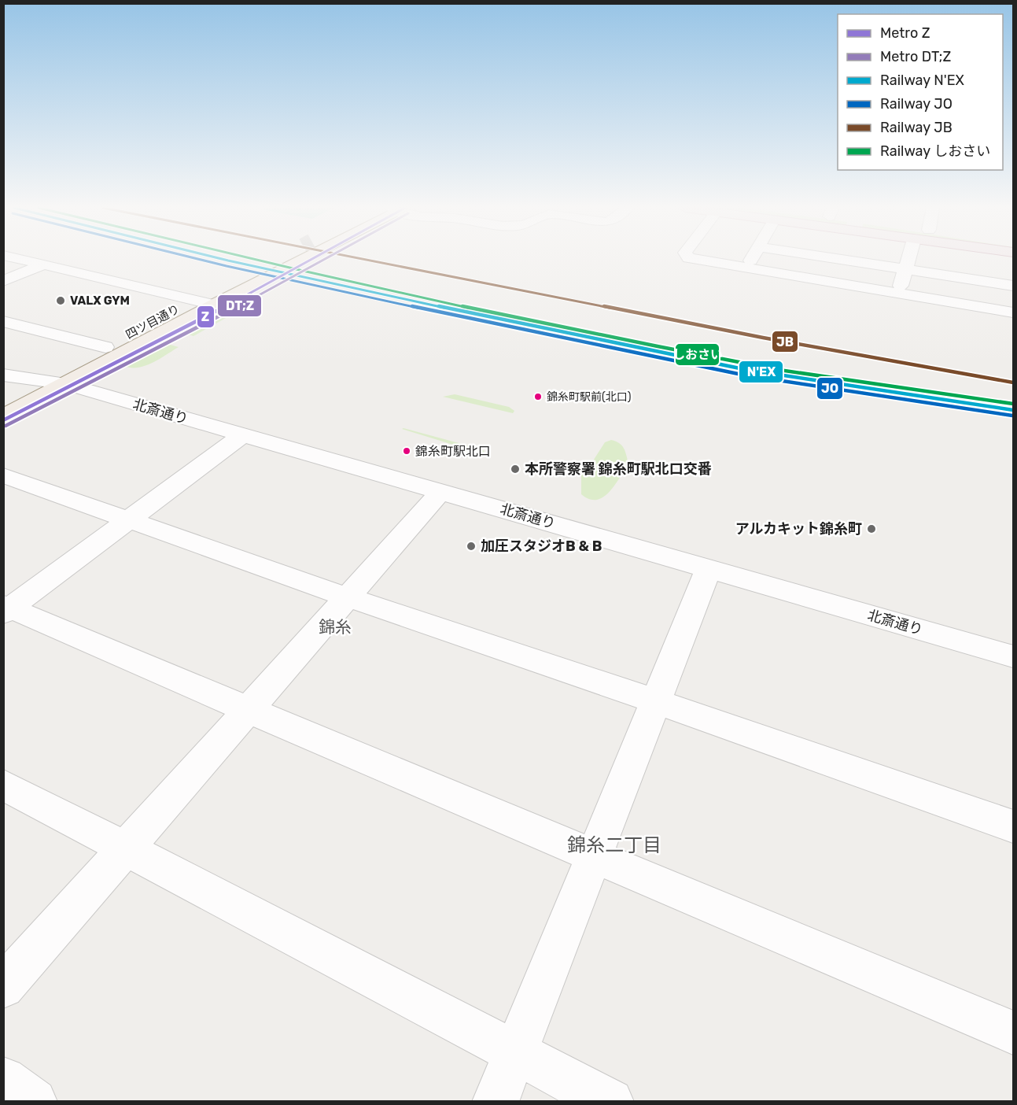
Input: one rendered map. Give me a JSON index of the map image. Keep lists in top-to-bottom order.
{
  "streets": {
    "main road": ["四ツ目通り"],
    "street": ["北斎通り"]
  },
  "crossings": [
    ["四ツ目通り", "北斎通り"]
  ],
  "districts": ["錦糸", "錦糸二丁目"],
  "places": [
    "VALX GYM",
    "錦糸町駅前(北口)",
    "錦糸町駅北口",
    "本所警察署 錦糸町駅北口交番",
    "アルカキット錦糸町",
    "加圧スタジオB & B"
  ],
  "lines": [
    "metro line Z",
    "metro line DT;Z",
    "rail line N'EX",
    "rail line JO",
    "rail line JB",
    "rail line しおさい"
  ],
  "legend": [
    "Metro Z",
    "Metro DT;Z",
    "Railway N'EX",
    "Railway JO",
    "Railway JB",
    "Railway しおさい"
  ]
}
